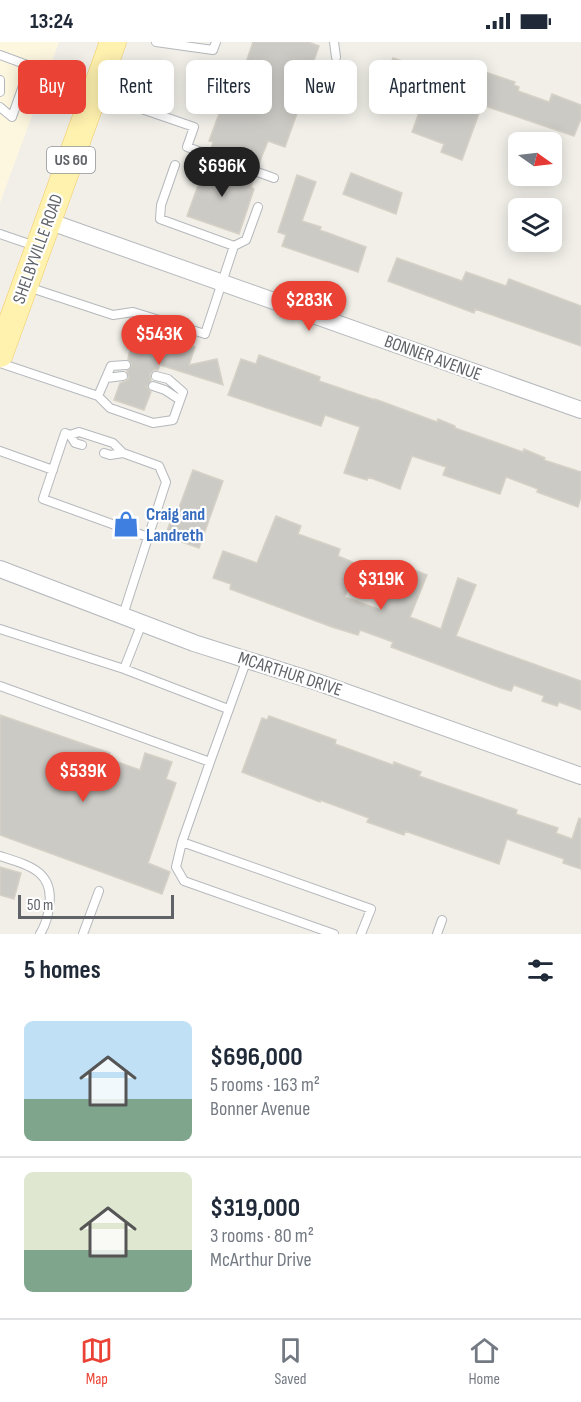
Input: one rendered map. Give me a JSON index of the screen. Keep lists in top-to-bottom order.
{
  "streets": {
    "main road": ["US 60", "SHELBYVILLE ROAD"],
    "street": ["BONNER AVENUE", "MCARTHUR DRIVE"]
  },
  "crossings": [
    ["SHELBYVILLE ROAD", "BONNER AVENUE"]
  ],
  "places": {
    "shop": ["Craig and Landreth"]
  },
  "scale_bar": "50 m",
  "north": "right",
  "page": {
    "status": "13:24",
    "chip": [
      "Buy",
      "Rent",
      "Filters",
      "New",
      "Apartment"
    ],
    "price": [
      "$696K",
      "$283K",
      "$543K",
      "$319K",
      "$539K"
    ],
    "scale": "50 m",
    "heading": "5 homes",
    "list": [
      {
        "name": "$696,000",
        "note": "5 rooms · 163 m² · Bonner Avenue"
      },
      {
        "name": "$319,000",
        "note": "3 rooms · 80 m² · McArthur Drive"
      }
    ],
    "tabs": ["Map", "Saved", "Home"]
  }
}
